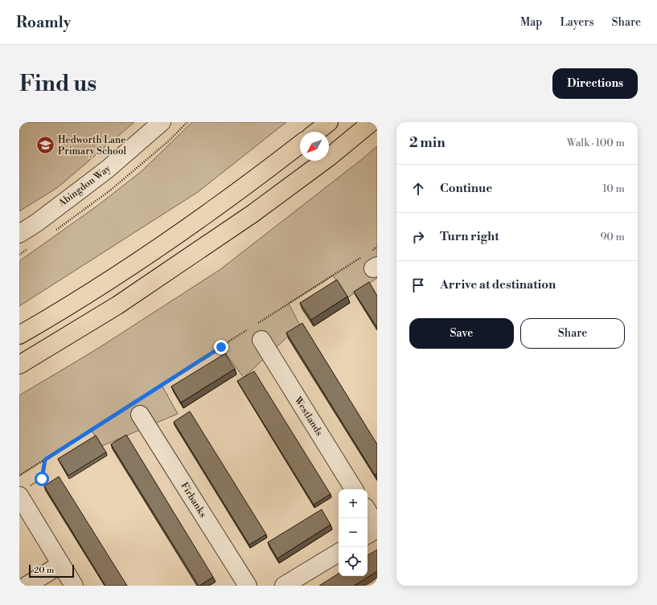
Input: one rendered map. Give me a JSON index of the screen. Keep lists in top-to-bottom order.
{
  "streets": {
    "street": ["Abingdon Way", "Westlands", "Firbanks"]
  },
  "places": {
    "school or university": ["Hedworth Lane Primary School"]
  },
  "scale_bar": "20 m",
  "north": "bottom left",
  "page": {
    "header": "Roamly",
    "nav": ["Map", "Layers", "Share"],
    "buttons": [
      "Directions",
      ["Save", "Share"]
    ],
    "title": "Find us",
    "heading": ["2 min", "Walk · 100 m"],
    "list": [
      ["Continue", "10 m"],
      ["Turn right", "90 m"],
      "Arrive at destination"
    ],
    "map_buttons": ["+", "−"],
    "scale": "20 m"
  }
}
